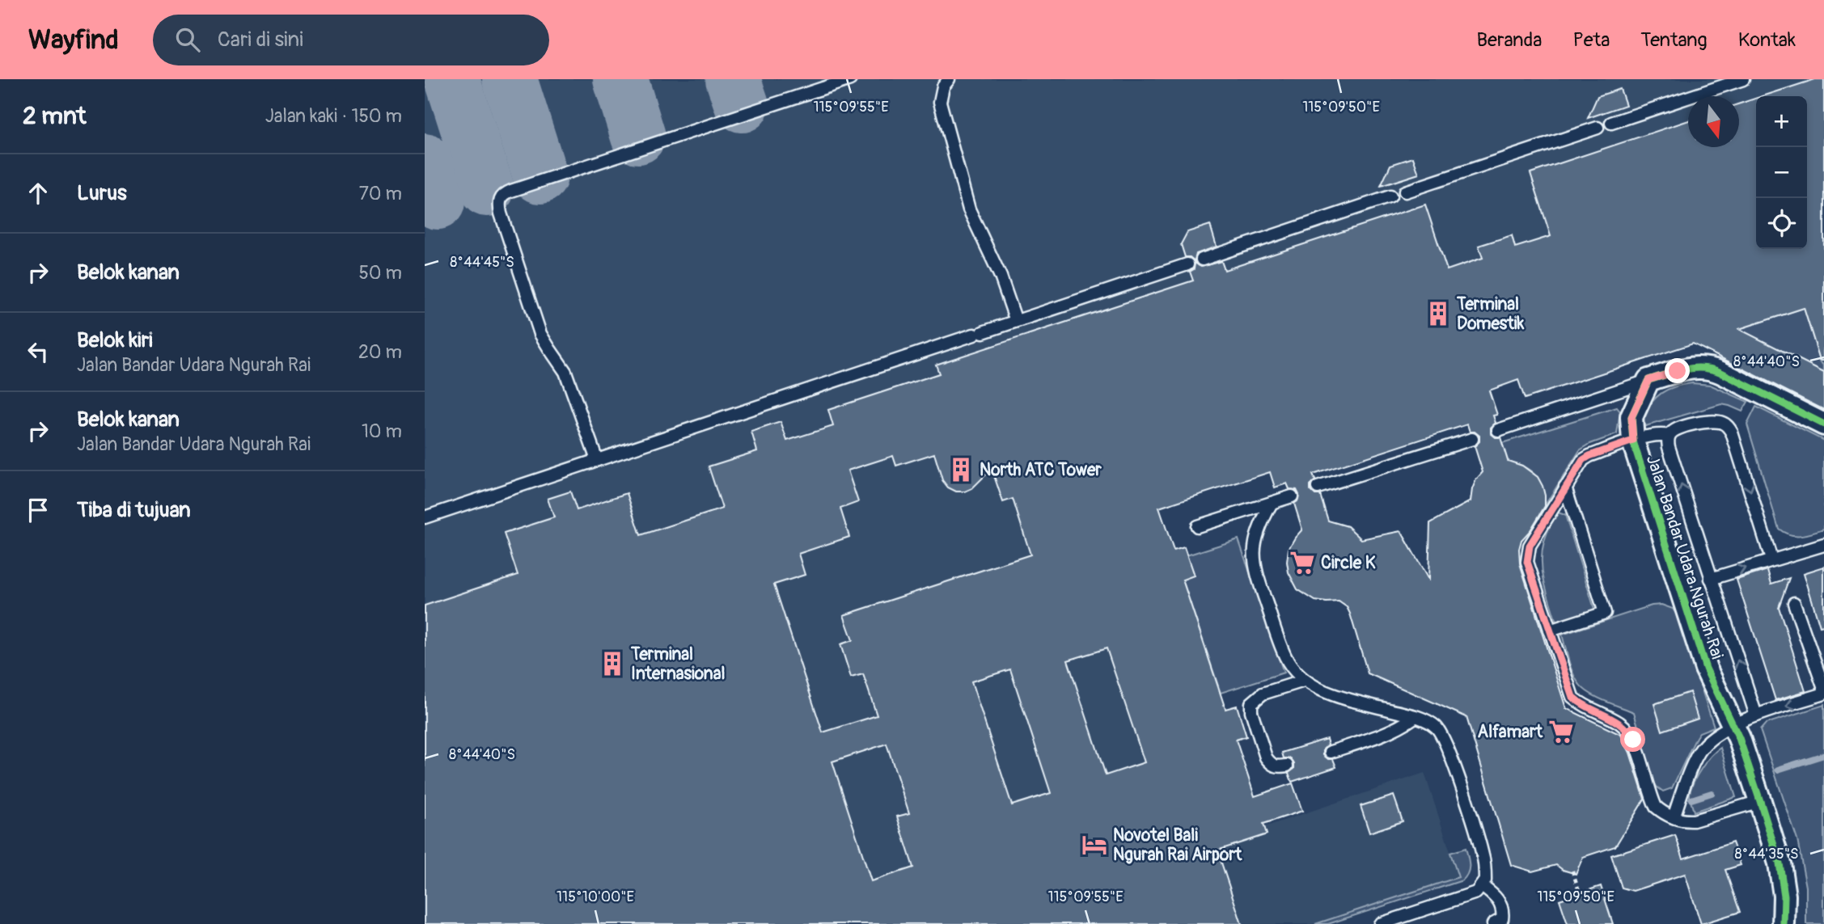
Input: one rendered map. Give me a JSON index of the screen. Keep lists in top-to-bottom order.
{
  "streets": {
    "street": ["Jalan Bandar Udara Ngurah Rai"]
  },
  "places": {
    "building": ["Terminal Domestik", "North ATC Tower", "Terminal Internasional"],
    "supermarket": ["Circle K", "Alfamart"],
    "hotel": ["Novotel Bali Ngurah Rai Airport"]
  },
  "north": "bottom",
  "page": {
    "header": "Wayfind",
    "search": "Cari di sini",
    "nav": [
      "Beranda",
      "Peta",
      "Tentang",
      "Kontak"
    ],
    "heading": ["2 mnt", "Jalan kaki · 150 m"],
    "map_buttons": ["+", "−"],
    "list": [
      ["Lurus", "70 m"],
      ["Belok kanan", "50 m"],
      ["Belok kiri", "Jalan Bandar Udara Ngurah Rai", "20 m"],
      ["Belok kanan", "Jalan Bandar Udara Ngurah Rai", "10 m"],
      "Tiba di tujuan"
    ]
  },
  "coordinates": [
    "115°09'55\"E",
    "115°09'50\"E",
    "8°44'45\"S",
    "8°44'40\"S",
    "8°44'35\"S",
    "115°10'00\"E"
  ]
}
